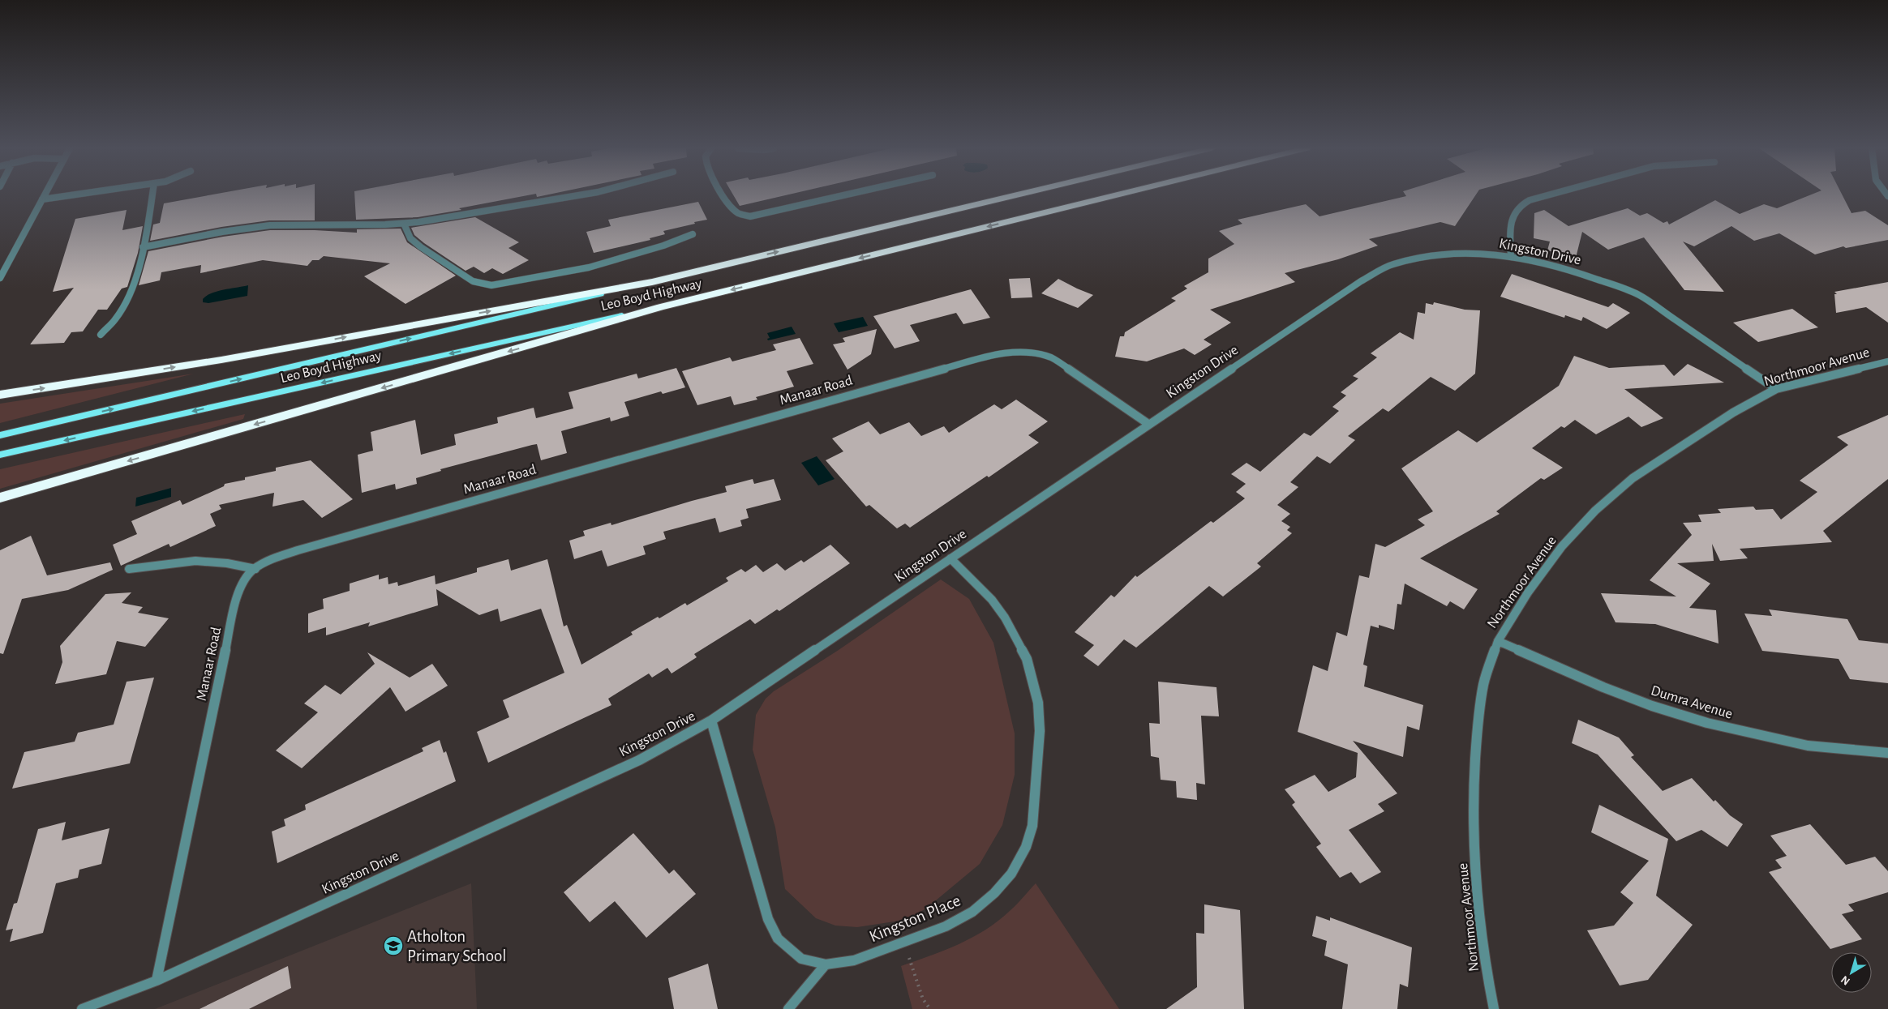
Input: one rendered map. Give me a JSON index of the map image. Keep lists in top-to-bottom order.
{
  "streets": {
    "highway": ["Leo Boyd Highway"],
    "street": [
      "Kingston Drive",
      "Northmoor Avenue",
      "Manaar Road",
      "Dumra Avenue",
      "Kingston Place"
    ]
  },
  "crossings": [
    ["Kingston Drive", "Northmoor Avenue"],
    ["Kingston Drive", "Manaar Road"],
    ["Kingston Drive", "Kingston Place"],
    ["Northmoor Avenue", "Dumra Avenue"]
  ],
  "places": {
    "school or university": ["Atholton Primary School"]
  },
  "north": "bottom left"
}
